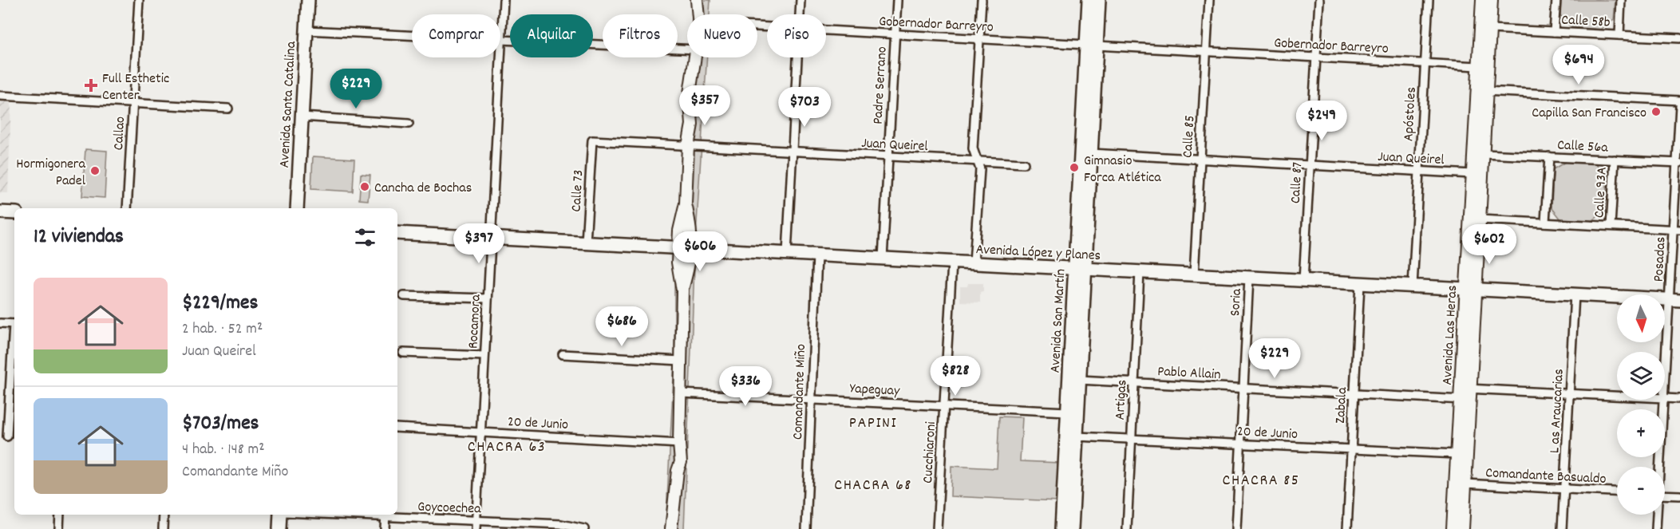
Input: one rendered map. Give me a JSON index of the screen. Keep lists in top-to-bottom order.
{
  "streets": {
    "main road": [
      "Avenida Santa Catalina",
      "Avenida López y Planes",
      "Avenida San Martín",
      "Avenida Las Heras"
    ],
    "street": [
      "Calle 58b",
      "Gobernador Barreyro",
      "Padre Serrano",
      "Apóstoles",
      "Callao",
      "Calle 85",
      "Juan Queirel",
      "Calle 56a",
      "Calle 87",
      "Calle 73",
      "Calle 93A",
      "Posadas",
      "Soria",
      "Rocamora",
      "Pablo Allain",
      "Yapeguay",
      "Comandante Miño",
      "Artigas",
      "Zabala",
      "L as Araucarias",
      "20 de Junio",
      "Cucchiaroni",
      "Comandante Basualdo",
      "Goycoechea"
    ]
  },
  "crossings": [
    ["Calle 58b", "Avenida Las Heras"],
    ["Gobernador Barreyro", "Padre Serrano"],
    ["Gobernador Barreyro", "Apóstoles"],
    ["Gobernador Barreyro", "Calle 85"],
    ["Gobernador Barreyro", "Calle 87"],
    ["Gobernador Barreyro", "Avenida San Martín"],
    ["Gobernador Barreyro", "Avenida Las Heras"],
    ["Padre Serrano", "Juan Queirel"],
    ["Padre Serrano", "Avenida López y Planes"],
    ["Apóstoles", "Juan Queirel"],
    ["Apóstoles", "Avenida López y Planes"],
    ["Calle 85", "Juan Queirel"],
    ["Calle 85", "Avenida López y Planes"],
    ["Juan Queirel", "Calle 87"],
    ["Juan Queirel", "Calle 73"],
    ["Juan Queirel", "Avenida San Martín"],
    ["Juan Queirel", "Avenida Las Heras"],
    ["Calle 56a", "Calle 93A"],
    ["Calle 56a", "Posadas"],
    ["Calle 56a", "Avenida Las Heras"],
    ["Calle 87", "Avenida López y Planes"],
    ["Calle 73", "Avenida López y Planes"],
    ["Avenida López y Planes", "Posadas"],
    ["Avenida López y Planes", "Soria"],
    ["Avenida López y Planes", "Avenida San Martín"],
    ["Avenida López y Planes", "Rocamora"],
    ["Avenida López y Planes", "Avenida Las Heras"],
    ["Avenida López y Planes", "Comandante Miño"],
    ["Avenida López y Planes", "Artigas"],
    ["Avenida López y Planes", "Zabala"],
    ["Avenida López y Planes", "L as Araucarias"],
    ["Avenida López y Planes", "Cucchiaroni"],
    ["Soria", "Pablo Allain"],
    ["Soria", "20 de Junio"],
    ["Avenida San Martín", "Pablo Allain"],
    ["Avenida San Martín", "Yapeguay"],
    ["Avenida San Martín", "20 de Junio"],
    ["Rocamora", "20 de Junio"],
    ["Rocamora", "Goycoechea"],
    ["Avenida Las Heras", "Pablo Allain"],
    ["Avenida Las Heras", "20 de Junio"],
    ["Avenida Las Heras", "Comandante Basualdo"],
    ["Pablo Allain", "Artigas"],
    ["Pablo Allain", "Zabala"],
    ["Pablo Allain", "L as Araucarias"],
    ["Yapeguay", "Comandante Miño"],
    ["Yapeguay", "Cucchiaroni"],
    ["Artigas", "20 de Junio"],
    ["Zabala", "20 de Junio"],
    ["L as Araucarias", "Comandante Basualdo"]
  ],
  "districts": [
    "PAPINI",
    "CHACRA 63",
    "CHACRA 85",
    "CHACRA 68"
  ],
  "places": {
    "health": ["Full Esthetic Center"],
    "other": [
      "Capilla San Francisco",
      "Gimnasio Forca Atlética",
      "Hormigonera Padel",
      "Cancha de Bochas"
    ]
  },
  "north": "bottom",
  "page": {
    "chip": [
      "Comprar",
      "Alquilar",
      "Filtros",
      "Nuevo",
      "Piso"
    ],
    "price": [
      "$694",
      "$229",
      "$357",
      "$703",
      "$249",
      "$397",
      "$602",
      "$606",
      "$686",
      "$229",
      "$828",
      "$336"
    ],
    "heading": "12 viviendas",
    "list": [
      {
        "name": "$229/mes",
        "note": "2 hab. · 52 m² · Juan Queirel"
      },
      {
        "name": "$703/mes",
        "note": "4 hab. · 148 m² · Comandante Miño"
      }
    ],
    "map_buttons": ["+", "−"]
  }
}
